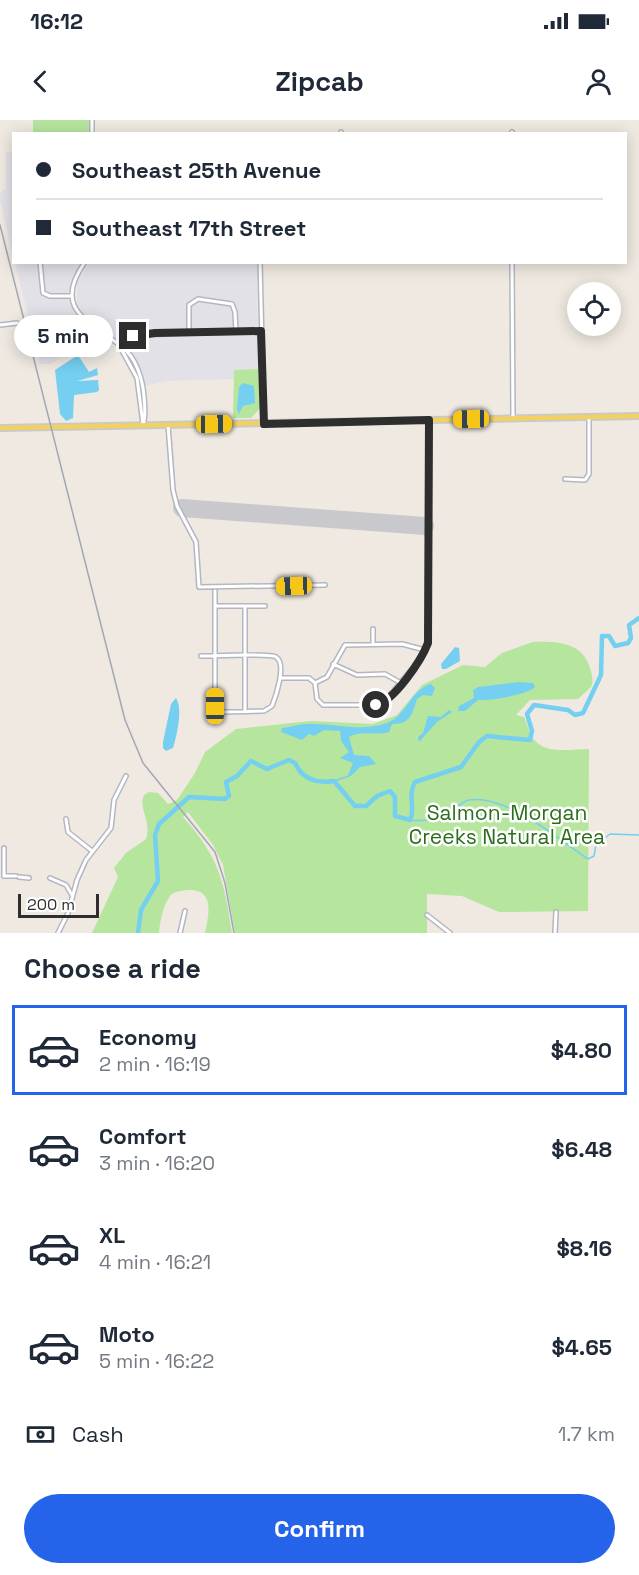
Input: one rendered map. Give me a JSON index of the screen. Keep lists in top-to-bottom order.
{
  "parks": ["Salmon-Morgan Creeks Natural Area"],
  "scale_bar": "200 m",
  "page": {
    "status": "16:12",
    "header": "Zipcab",
    "banner": ["Southeast 25th Avenue", "Southeast 17th Street"],
    "bubble": "5 min",
    "scale": "200 m",
    "heading": "Choose a ride",
    "list": [
      {
        "name": "Economy",
        "note": "2 min · 16:19",
        "value": "$4.80"
      },
      {
        "name": "Comfort",
        "note": "3 min · 16:20",
        "value": "$6.48"
      },
      {
        "name": "XL",
        "note": "4 min · 16:21",
        "value": "$8.16"
      },
      {
        "name": "Moto",
        "note": "5 min · 16:22",
        "value": "$4.65"
      }
    ],
    "pay": ["Cash", "1.7 km"],
    "buttons": "Confirm"
  }
}
